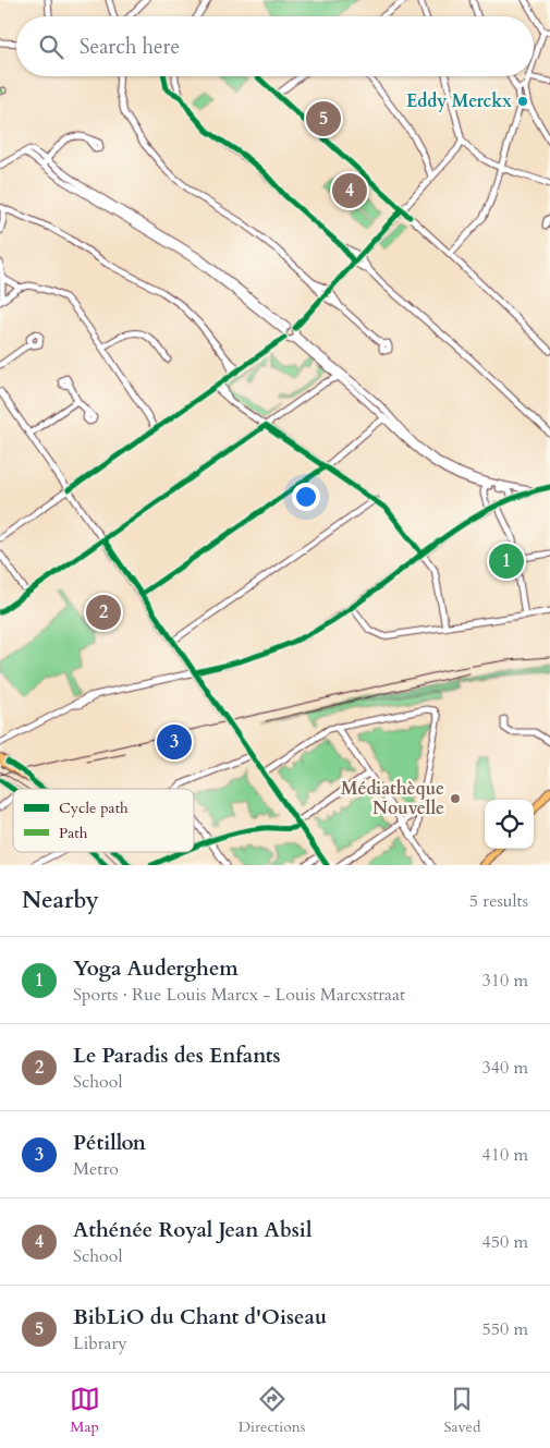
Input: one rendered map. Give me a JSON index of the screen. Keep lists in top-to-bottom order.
{
  "places": ["Eddy Merckx", "Médiathèque Nouvelle"],
  "legend": ["Cycle path", "Path"],
  "page": {
    "search": "Search here",
    "pins": [
      "5",
      "4",
      "1",
      "2",
      "3"
    ],
    "heading": ["Nearby", "5 results"],
    "list": [
      {
        "mark": "1",
        "name": "Yoga Auderghem",
        "note": "Sports · Rue Louis Marcx - Louis Marcxstraat",
        "value": "310 m"
      },
      {
        "mark": "2",
        "name": "Le Paradis des Enfants",
        "note": "School",
        "value": "340 m"
      },
      {
        "mark": "3",
        "name": "Pétillon",
        "note": "Metro",
        "value": "410 m"
      },
      {
        "mark": "4",
        "name": "Athénée Royal Jean Absil",
        "note": "School",
        "value": "450 m"
      },
      {
        "mark": "5",
        "name": "BibLiO du Chant d'Oiseau",
        "note": "Library",
        "value": "550 m"
      }
    ],
    "nav": ["Map", "Directions", "Saved"]
  }
}
